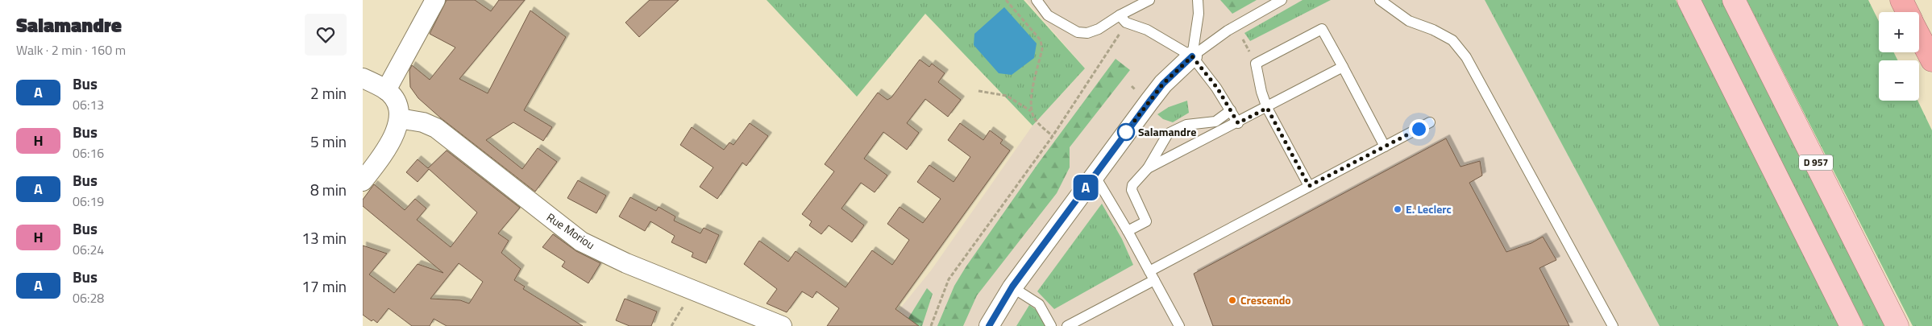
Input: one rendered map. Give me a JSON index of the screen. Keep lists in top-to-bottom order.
{
  "streets": {
    "main road": ["D 957"],
    "street": ["Rue Moriou"]
  },
  "places": ["Salamandre", "E. Leclerc", "Crescendo"],
  "lines": ["bus line A"],
  "page": {
    "heading": ["Salamandre", "Walk · 2 min · 160 m"],
    "on_map": "A",
    "map_buttons": ["+", "−"],
    "list": [
      {
        "mark": "A",
        "name": "Bus",
        "note": "06:13",
        "value": "2 min"
      },
      {
        "mark": "H",
        "name": "Bus",
        "note": "06:16",
        "value": "5 min"
      },
      {
        "mark": "A",
        "name": "Bus",
        "note": "06:19",
        "value": "8 min"
      },
      {
        "mark": "H",
        "name": "Bus",
        "note": "06:24",
        "value": "13 min"
      },
      {
        "mark": "A",
        "name": "Bus",
        "note": "06:28",
        "value": "17 min"
      }
    ]
  }
}
